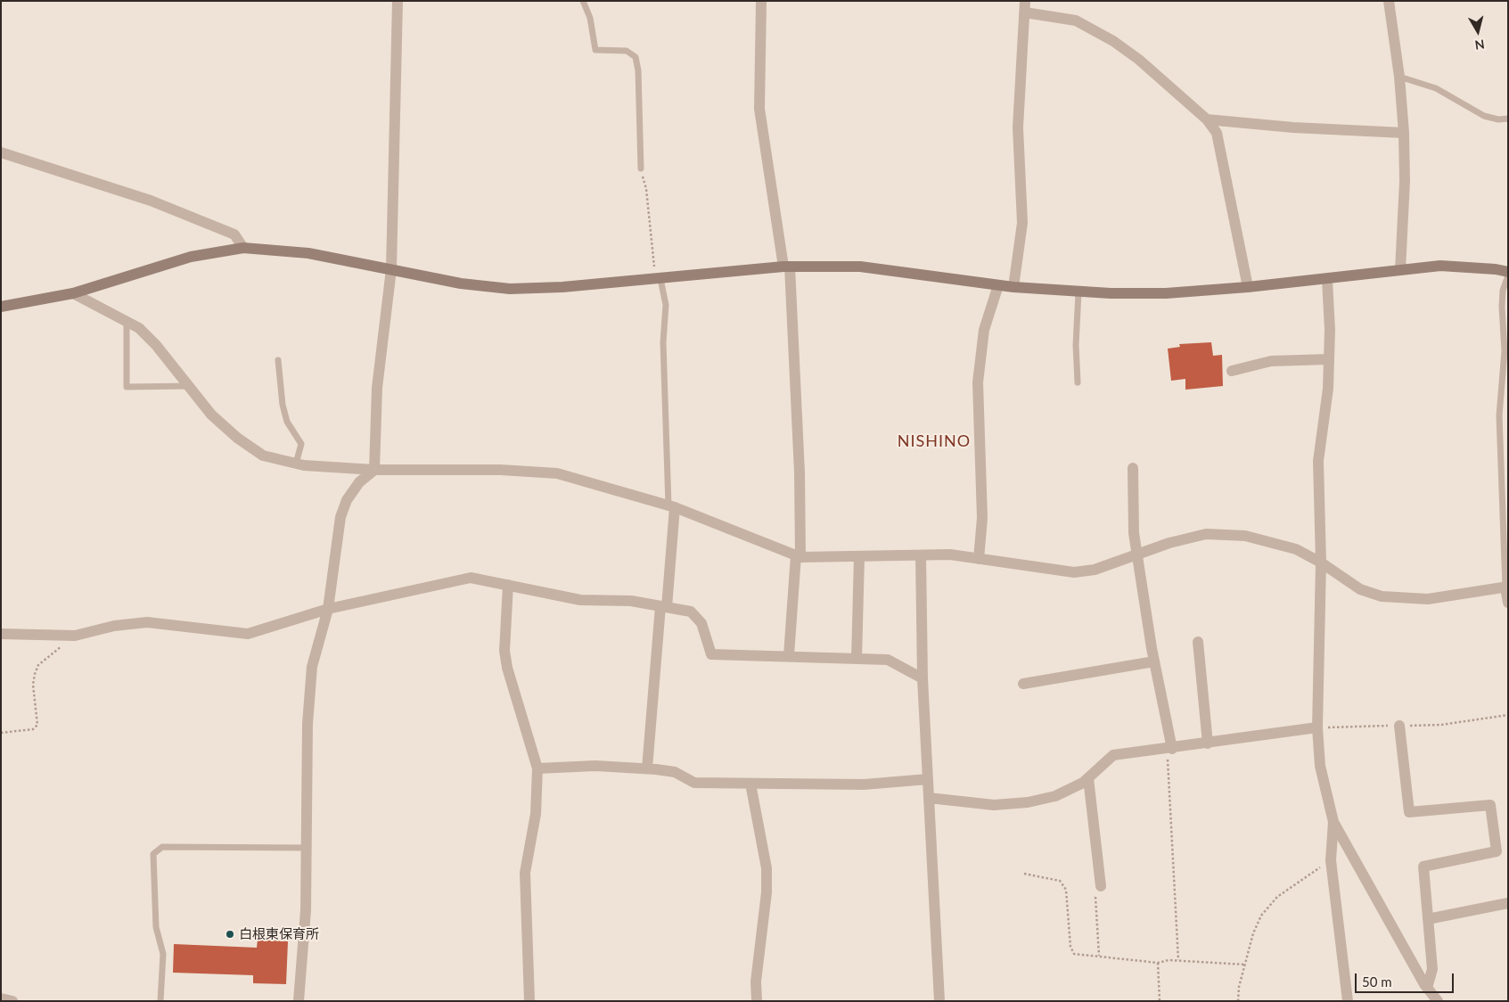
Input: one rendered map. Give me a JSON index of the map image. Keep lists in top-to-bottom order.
{
  "districts": ["NISHINO"],
  "places": ["白根東保育所"],
  "scale_bar": "50 m",
  "north": "bottom"
}
